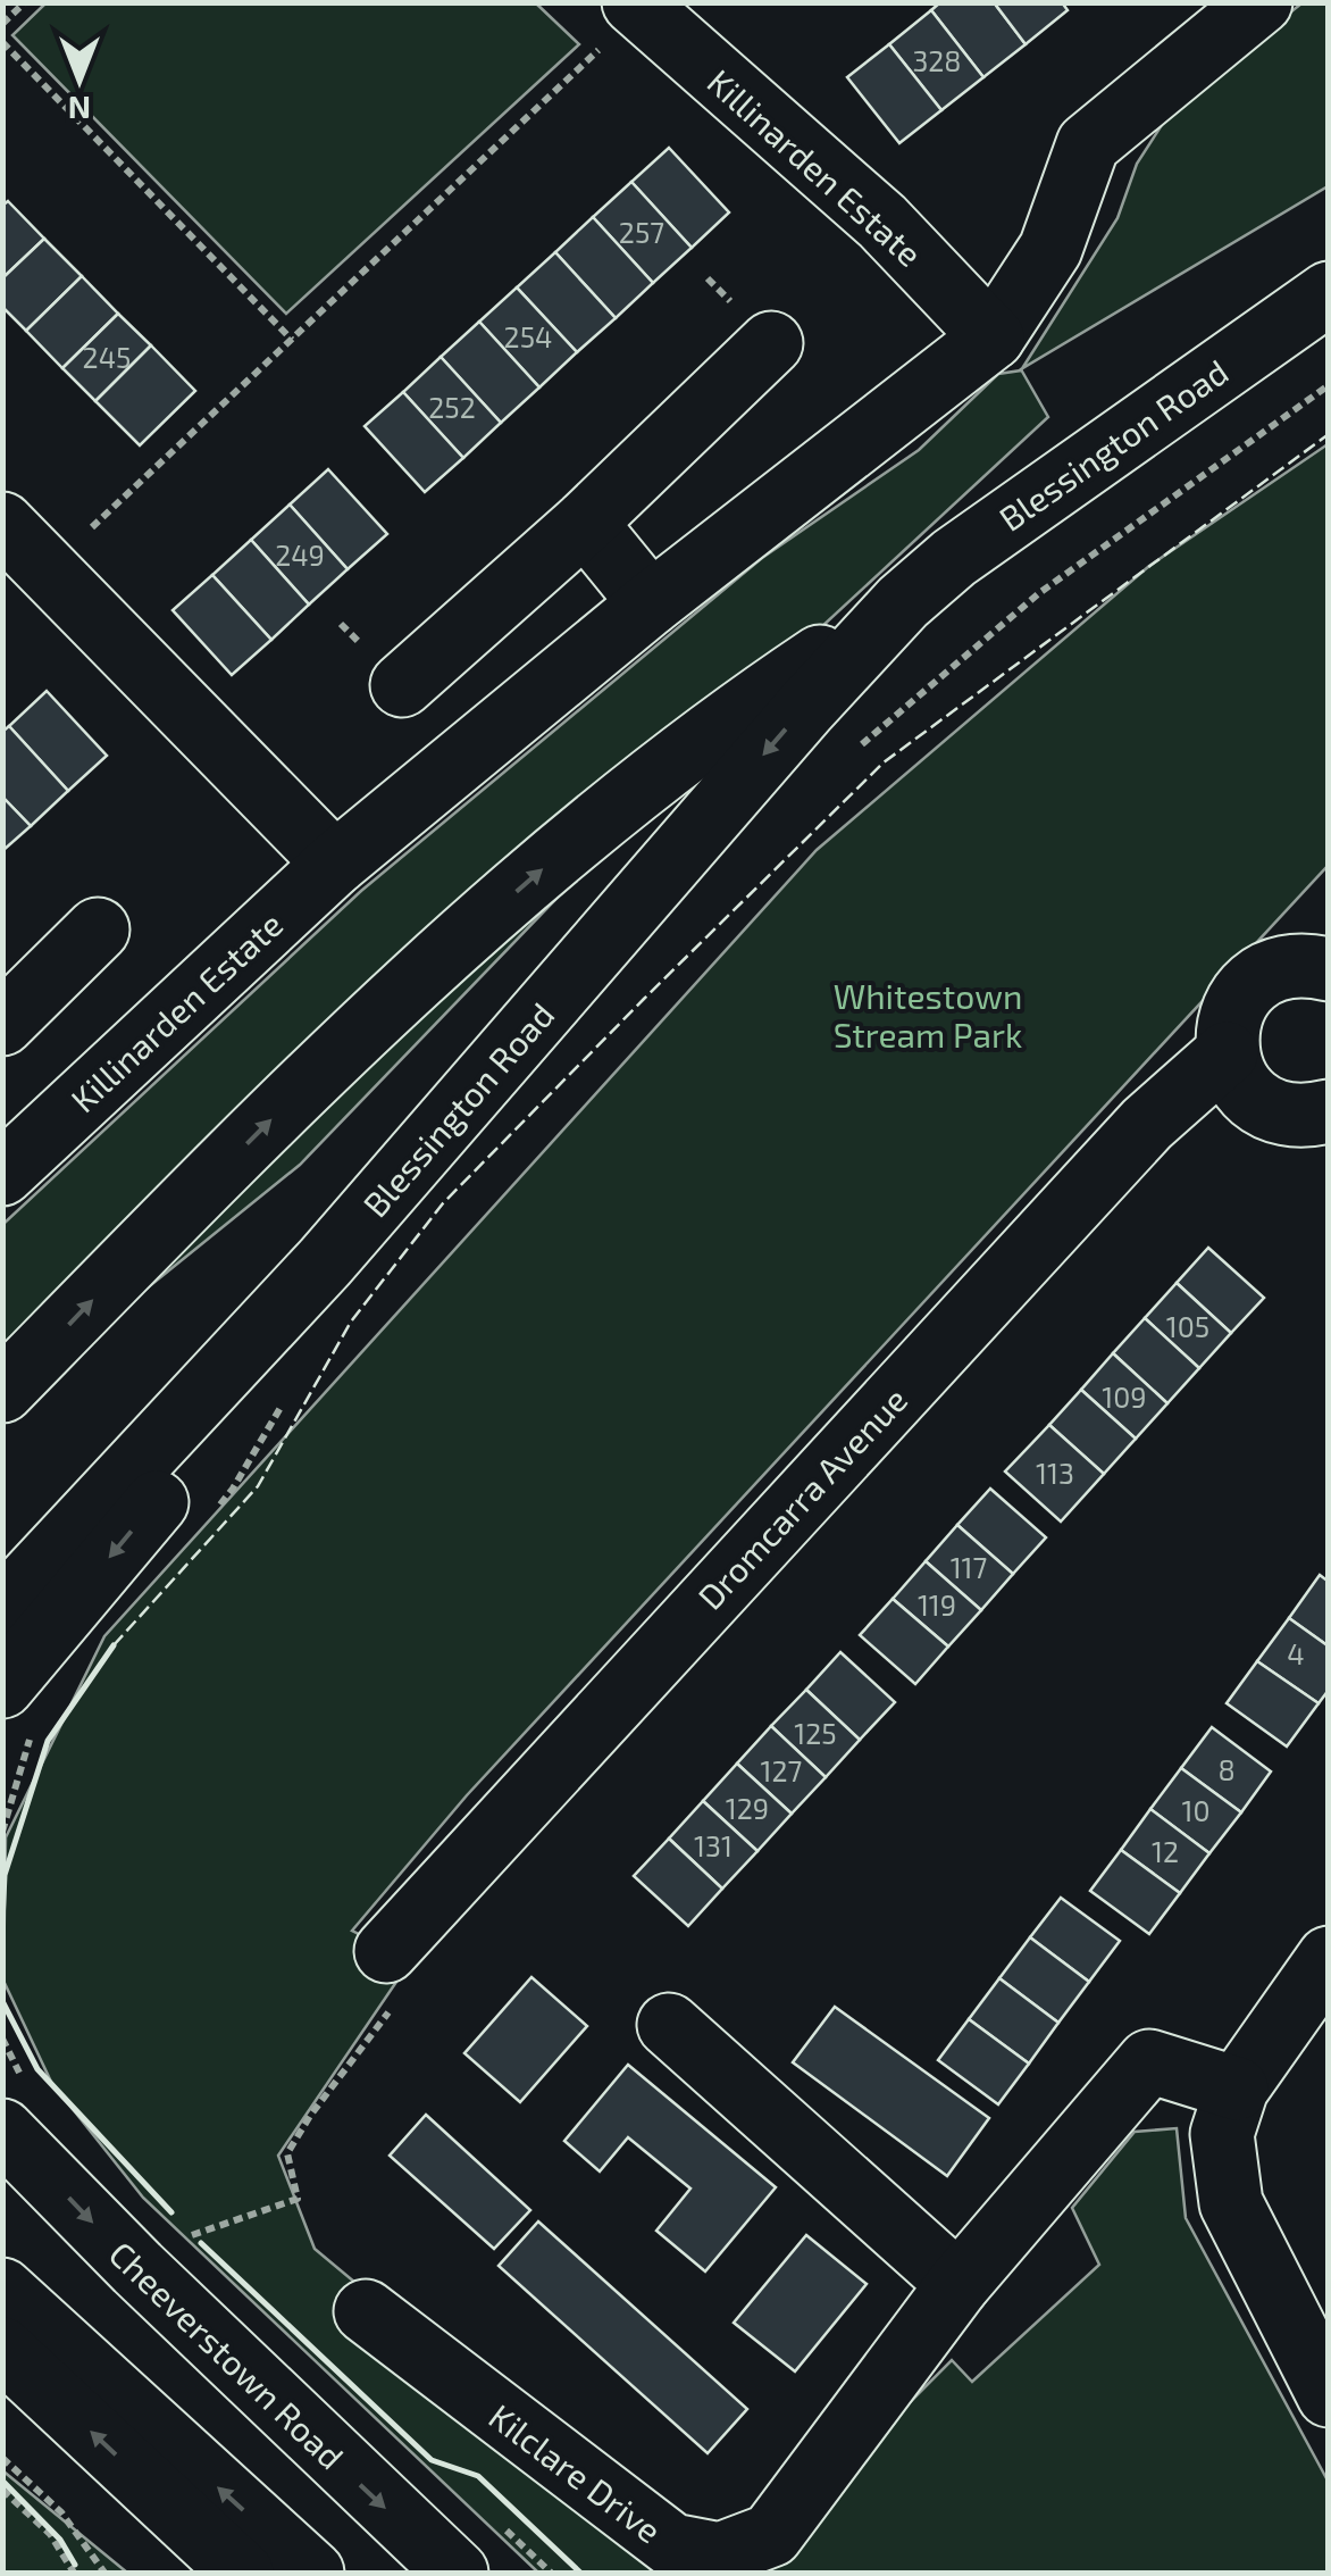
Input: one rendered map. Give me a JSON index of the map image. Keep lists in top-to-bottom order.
{
  "streets": {
    "street": [
      "Killinarden Estate",
      "Blessington Road",
      "Dromcarra Avenue",
      "Cheeverstown Road",
      "Kilclare Drive"
    ]
  },
  "parks": ["Whitestown Stream Park"],
  "house_numbers": [
    "328",
    "257",
    "254",
    "245",
    "252",
    "249",
    "105",
    "109",
    "113",
    "117",
    "119",
    "4",
    "125",
    "8",
    "127",
    "129",
    "10",
    "131",
    "12"
  ],
  "north": "bottom"
}
